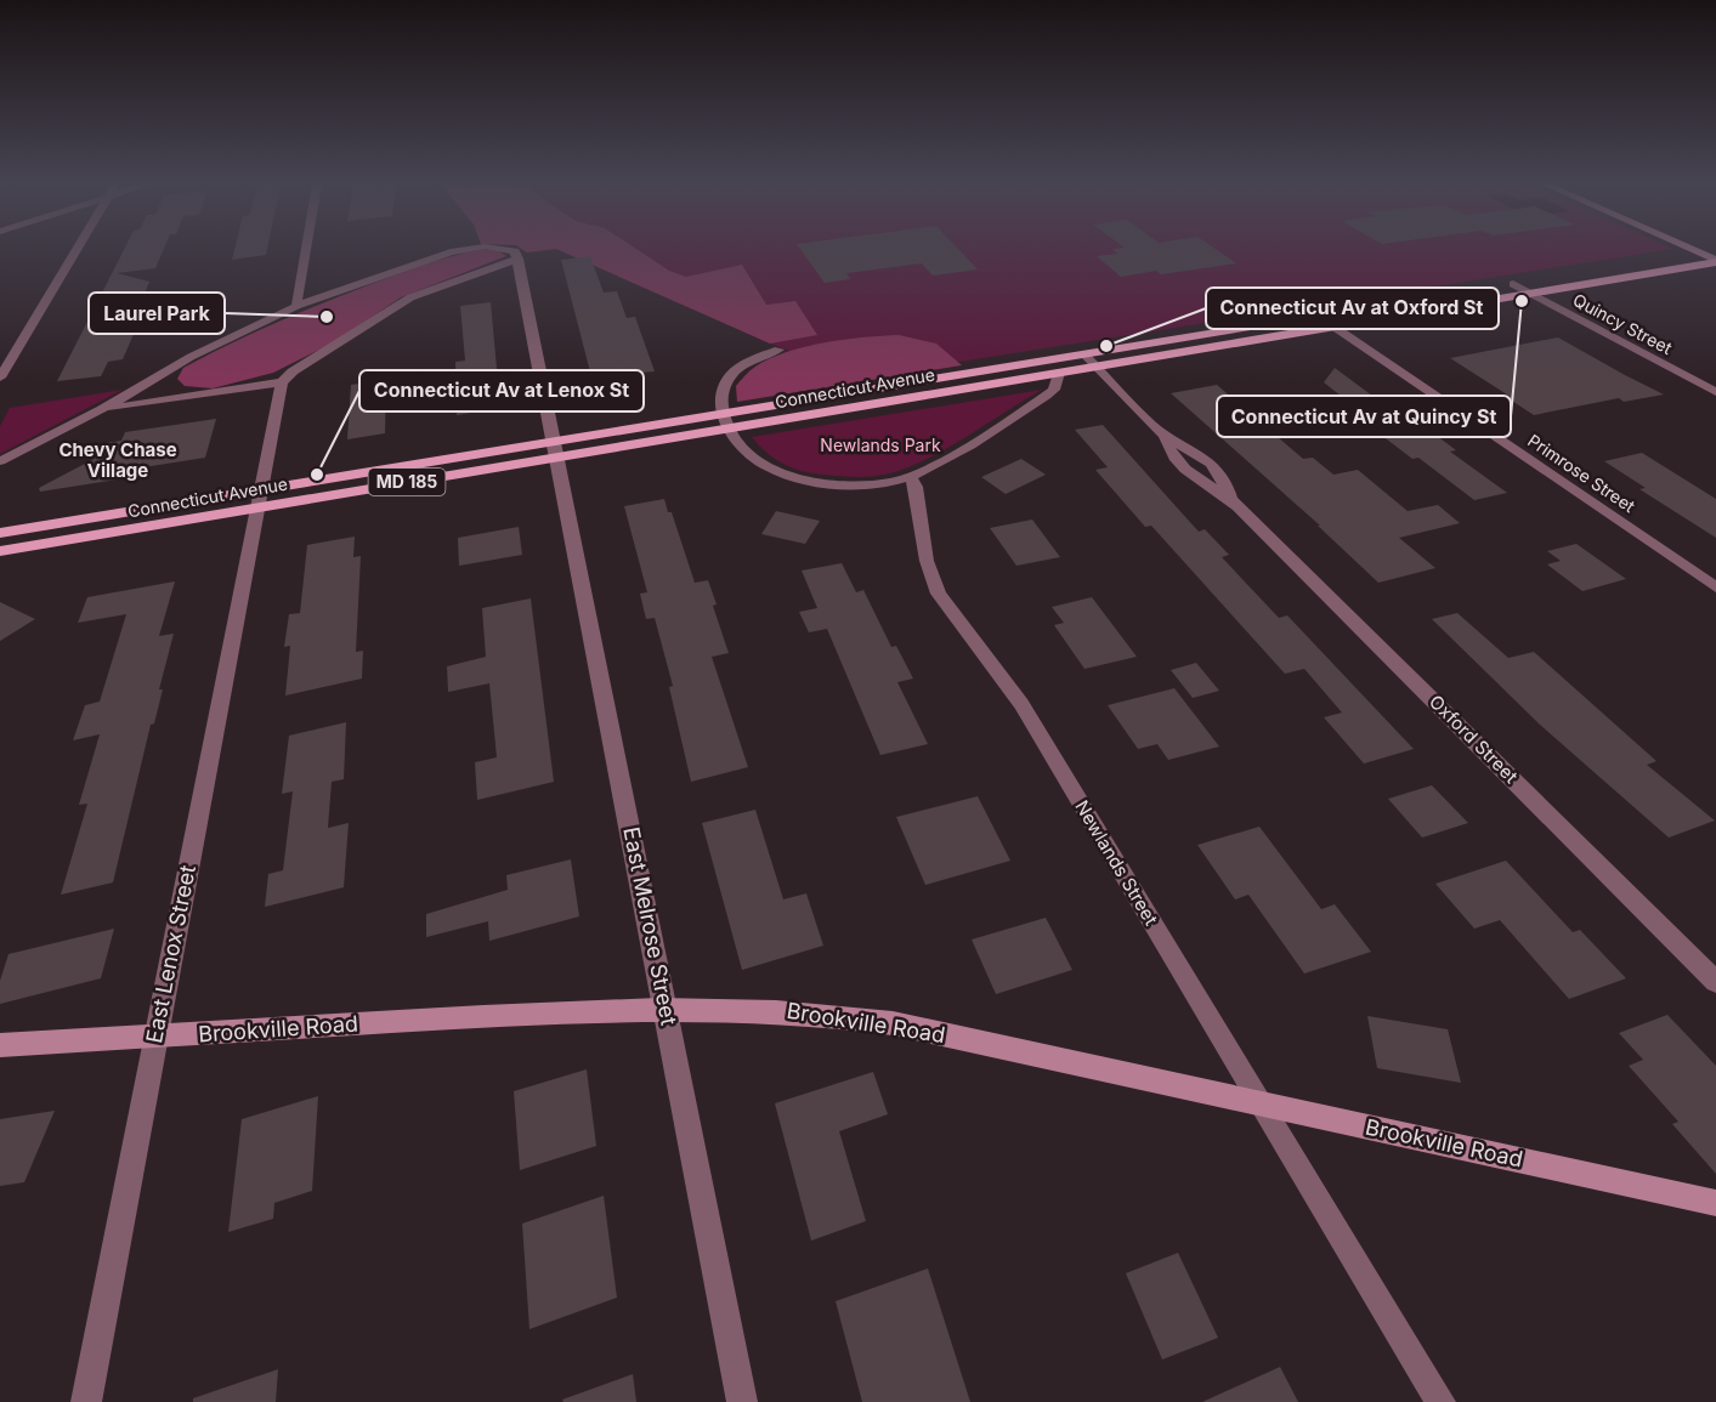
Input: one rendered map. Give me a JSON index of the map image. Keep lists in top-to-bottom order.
{
  "streets": {
    "main road": ["Connecticut Avenue", "MD 185", "Brookville Road"],
    "street": [
      "Quincy Street",
      "Primrose Street",
      "Oxford Street",
      "Newlands Street",
      "East Melrose Street",
      "East Lenox Street"
    ]
  },
  "crossings": [
    ["Quincy Street", "Connecticut Avenue"],
    ["Connecticut Avenue", "Primrose Street"],
    ["Connecticut Avenue", "Oxford Street"],
    ["Connecticut Avenue", "East Melrose Street"],
    ["Connecticut Avenue", "East Lenox Street"],
    ["Newlands Street", "Brookville Road"],
    ["East Melrose Street", "Brookville Road"],
    ["East Lenox Street", "Brookville Road"]
  ],
  "districts": ["Chevy Chase Village"],
  "parks": ["Newlands Park"],
  "places": [
    "Connecticut Av at Quincy St",
    "Laurel Park",
    "Connecticut Av at Oxford St",
    "Connecticut Av at Lenox St"
  ]
}
